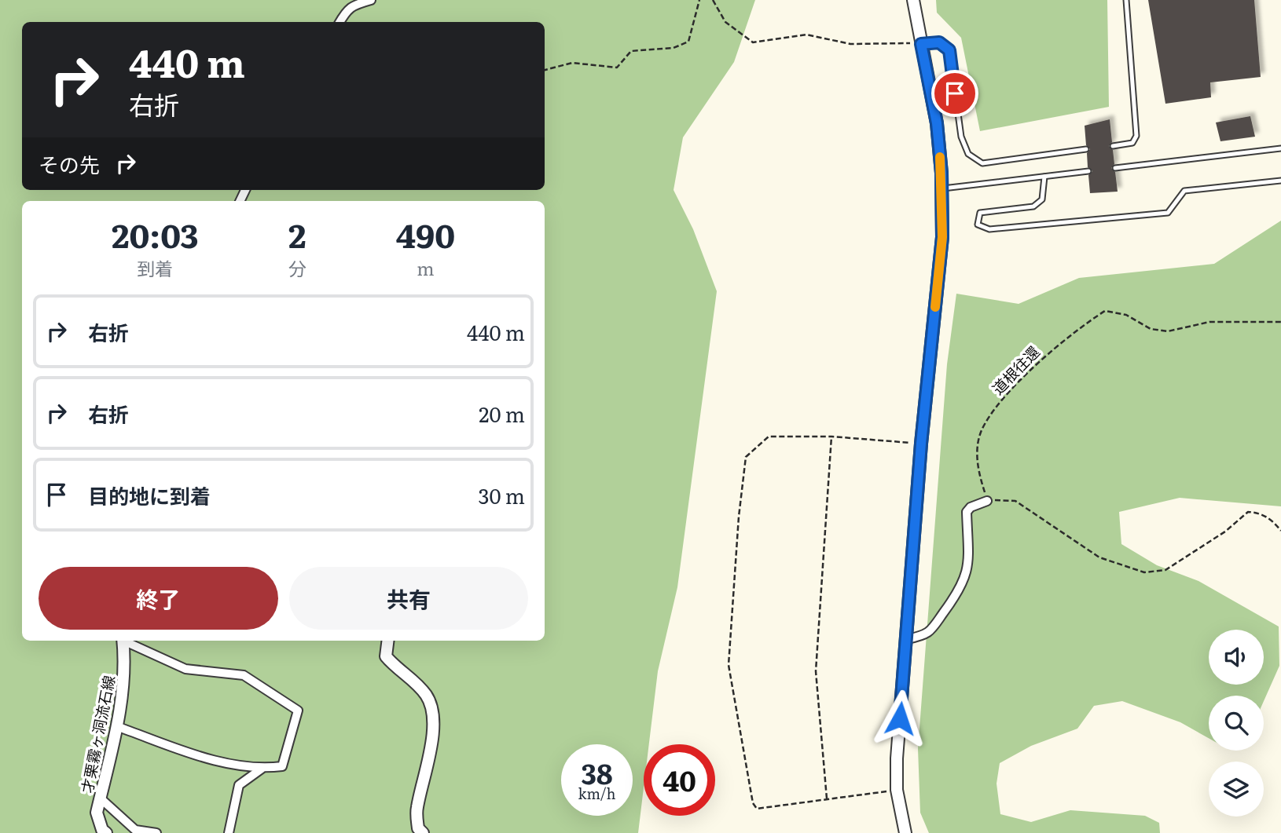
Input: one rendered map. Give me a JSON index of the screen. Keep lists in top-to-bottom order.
{
  "streets": {
    "street": ["才栗霧ヶ洞流石線"],
    "path": ["道根往還"]
  },
  "page": {
    "turn": ["440 m", "右折"],
    "then": "その先",
    "eta": [
      "20:03",
      "到着",
      "2",
      "分",
      "490",
      "m"
    ],
    "list": [
      {
        "name": "右折",
        "value": "440 m"
      },
      {
        "name": "右折",
        "value": "20 m"
      },
      {
        "name": "目的地に到着",
        "value": "30 m"
      }
    ],
    "buttons": ["終了", "共有"],
    "speed": "38 km/h",
    "limit": "40"
  }
}
